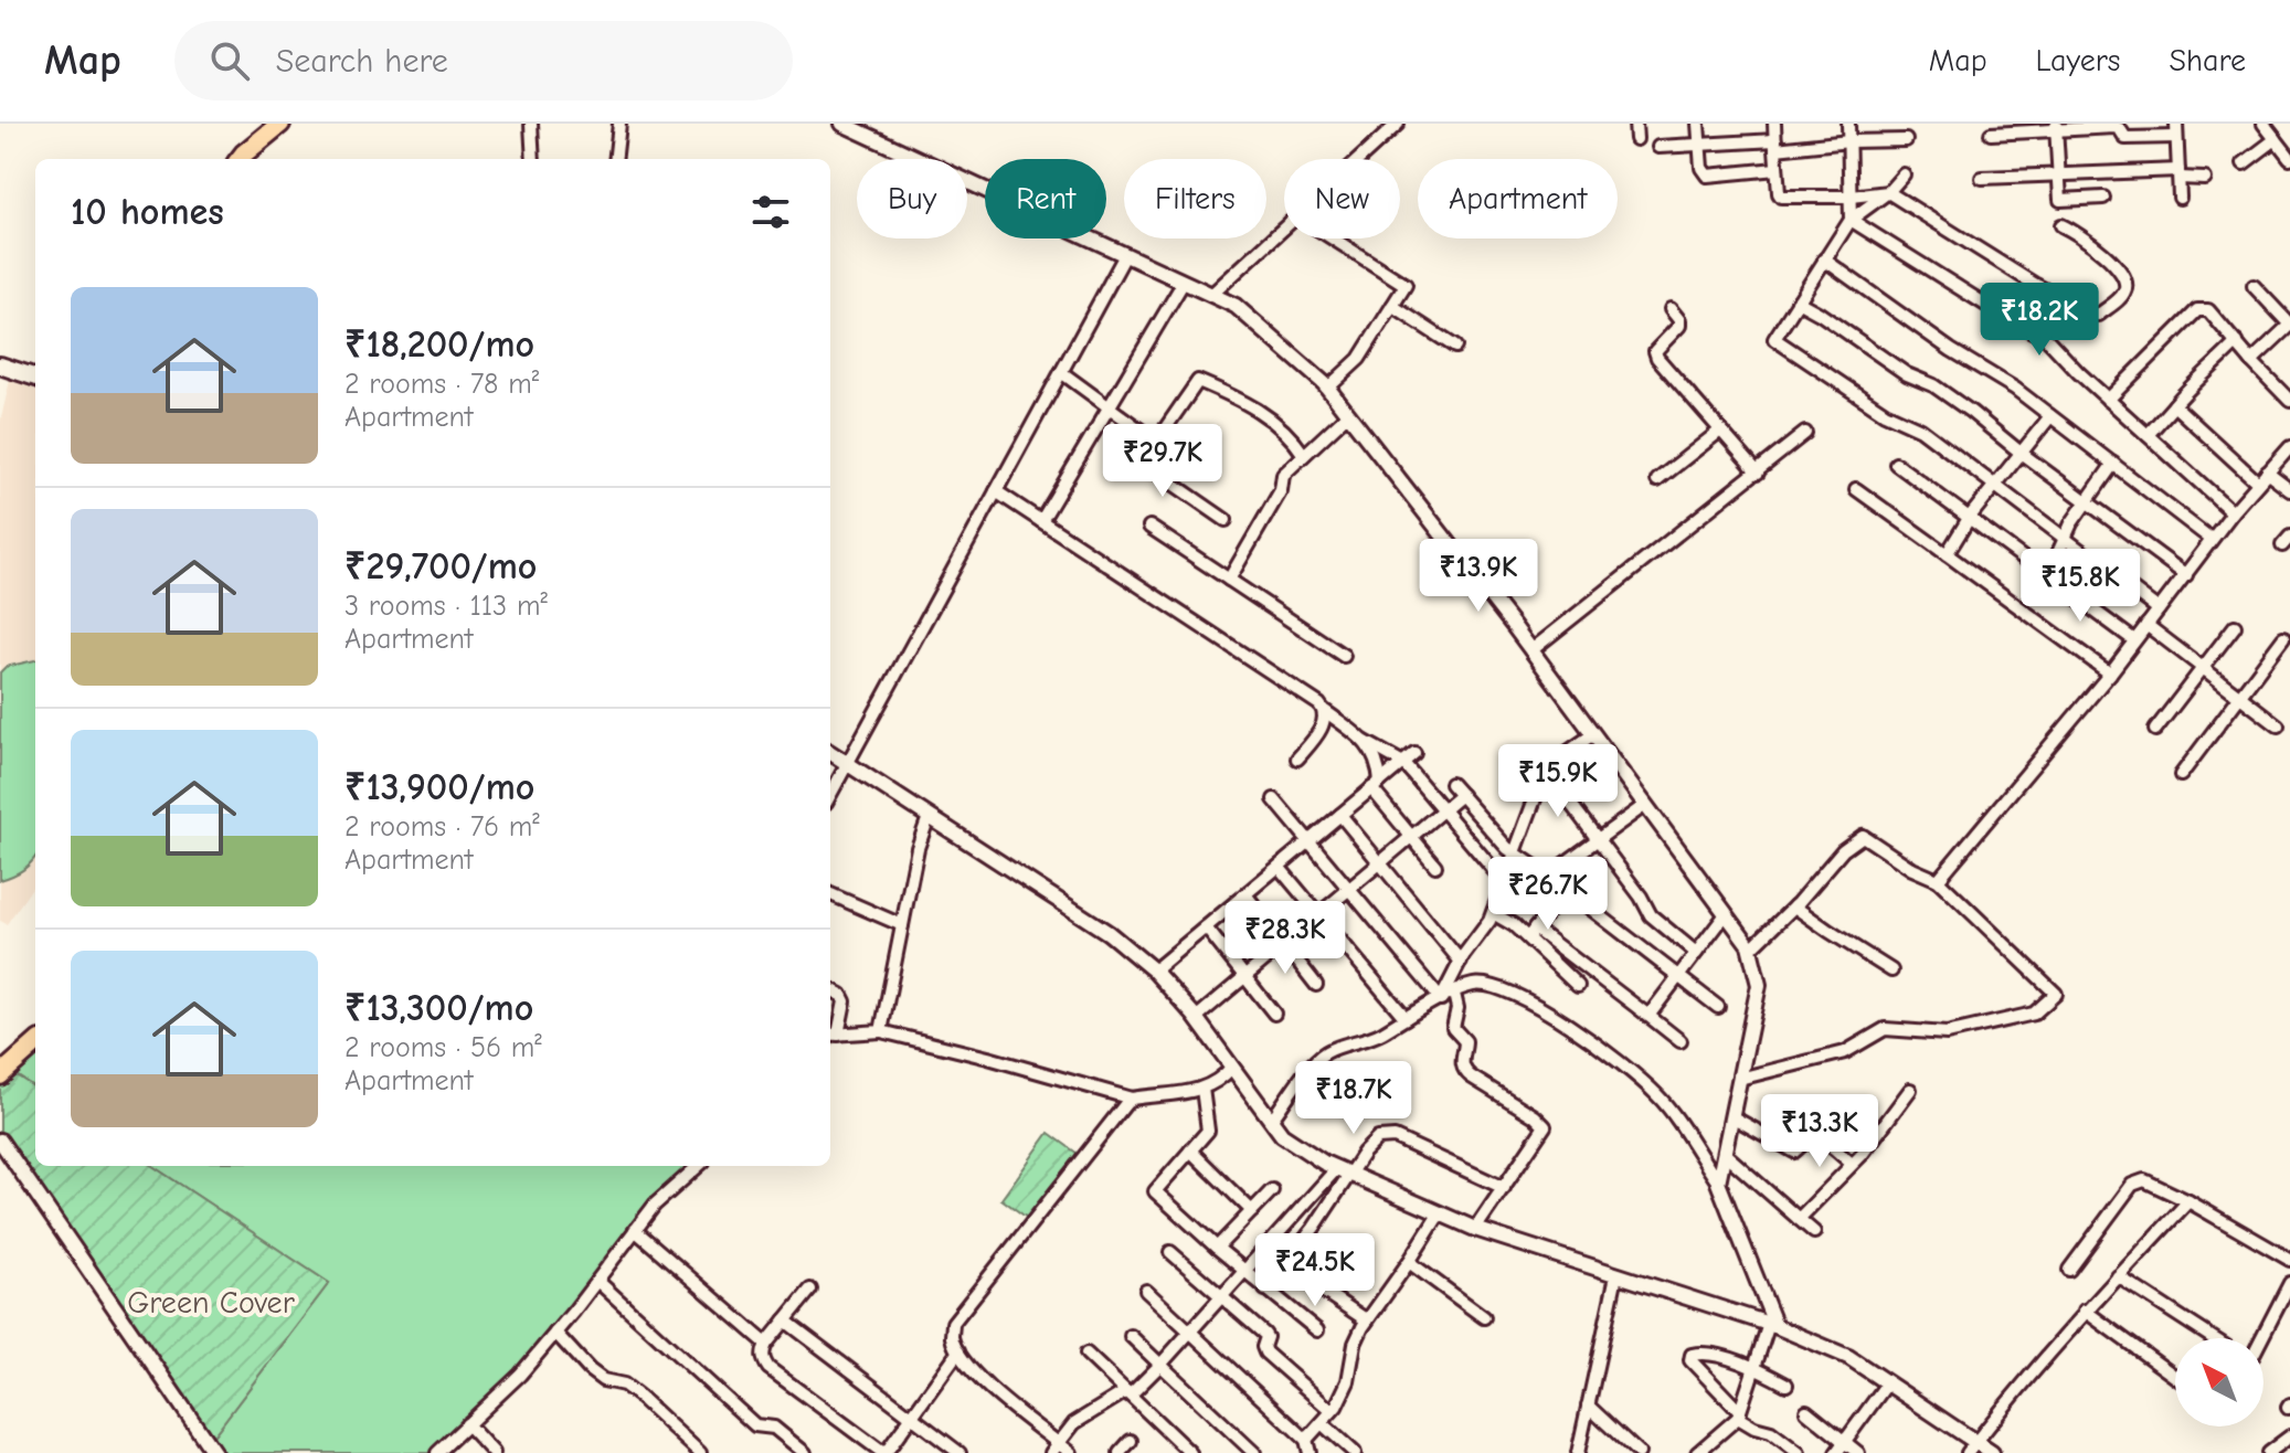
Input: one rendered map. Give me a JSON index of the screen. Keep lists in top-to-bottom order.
{
  "parks": ["Green Cover"],
  "north": "top left",
  "page": {
    "header": "Map",
    "search": "Search here",
    "nav": ["Map", "Layers", "Share"],
    "chip": [
      "Buy",
      "Rent",
      "Filters",
      "New",
      "Apartment"
    ],
    "heading": "10 homes",
    "list": [
      {
        "name": "₹18,200/mo",
        "note": "2 rooms · 78 m² · Apartment"
      },
      {
        "name": "₹29,700/mo",
        "note": "3 rooms · 113 m² · Apartment"
      },
      {
        "name": "₹13,900/mo",
        "note": "2 rooms · 76 m² · Apartment"
      },
      {
        "name": "₹13,300/mo",
        "note": "2 rooms · 56 m² · Apartment"
      }
    ],
    "price": [
      "₹18.2K",
      "₹29.7K",
      "₹13.9K",
      "₹15.8K",
      "₹15.9K",
      "₹26.7K",
      "₹28.3K",
      "₹18.7K",
      "₹13.3K",
      "₹24.5K"
    ]
  }
}
